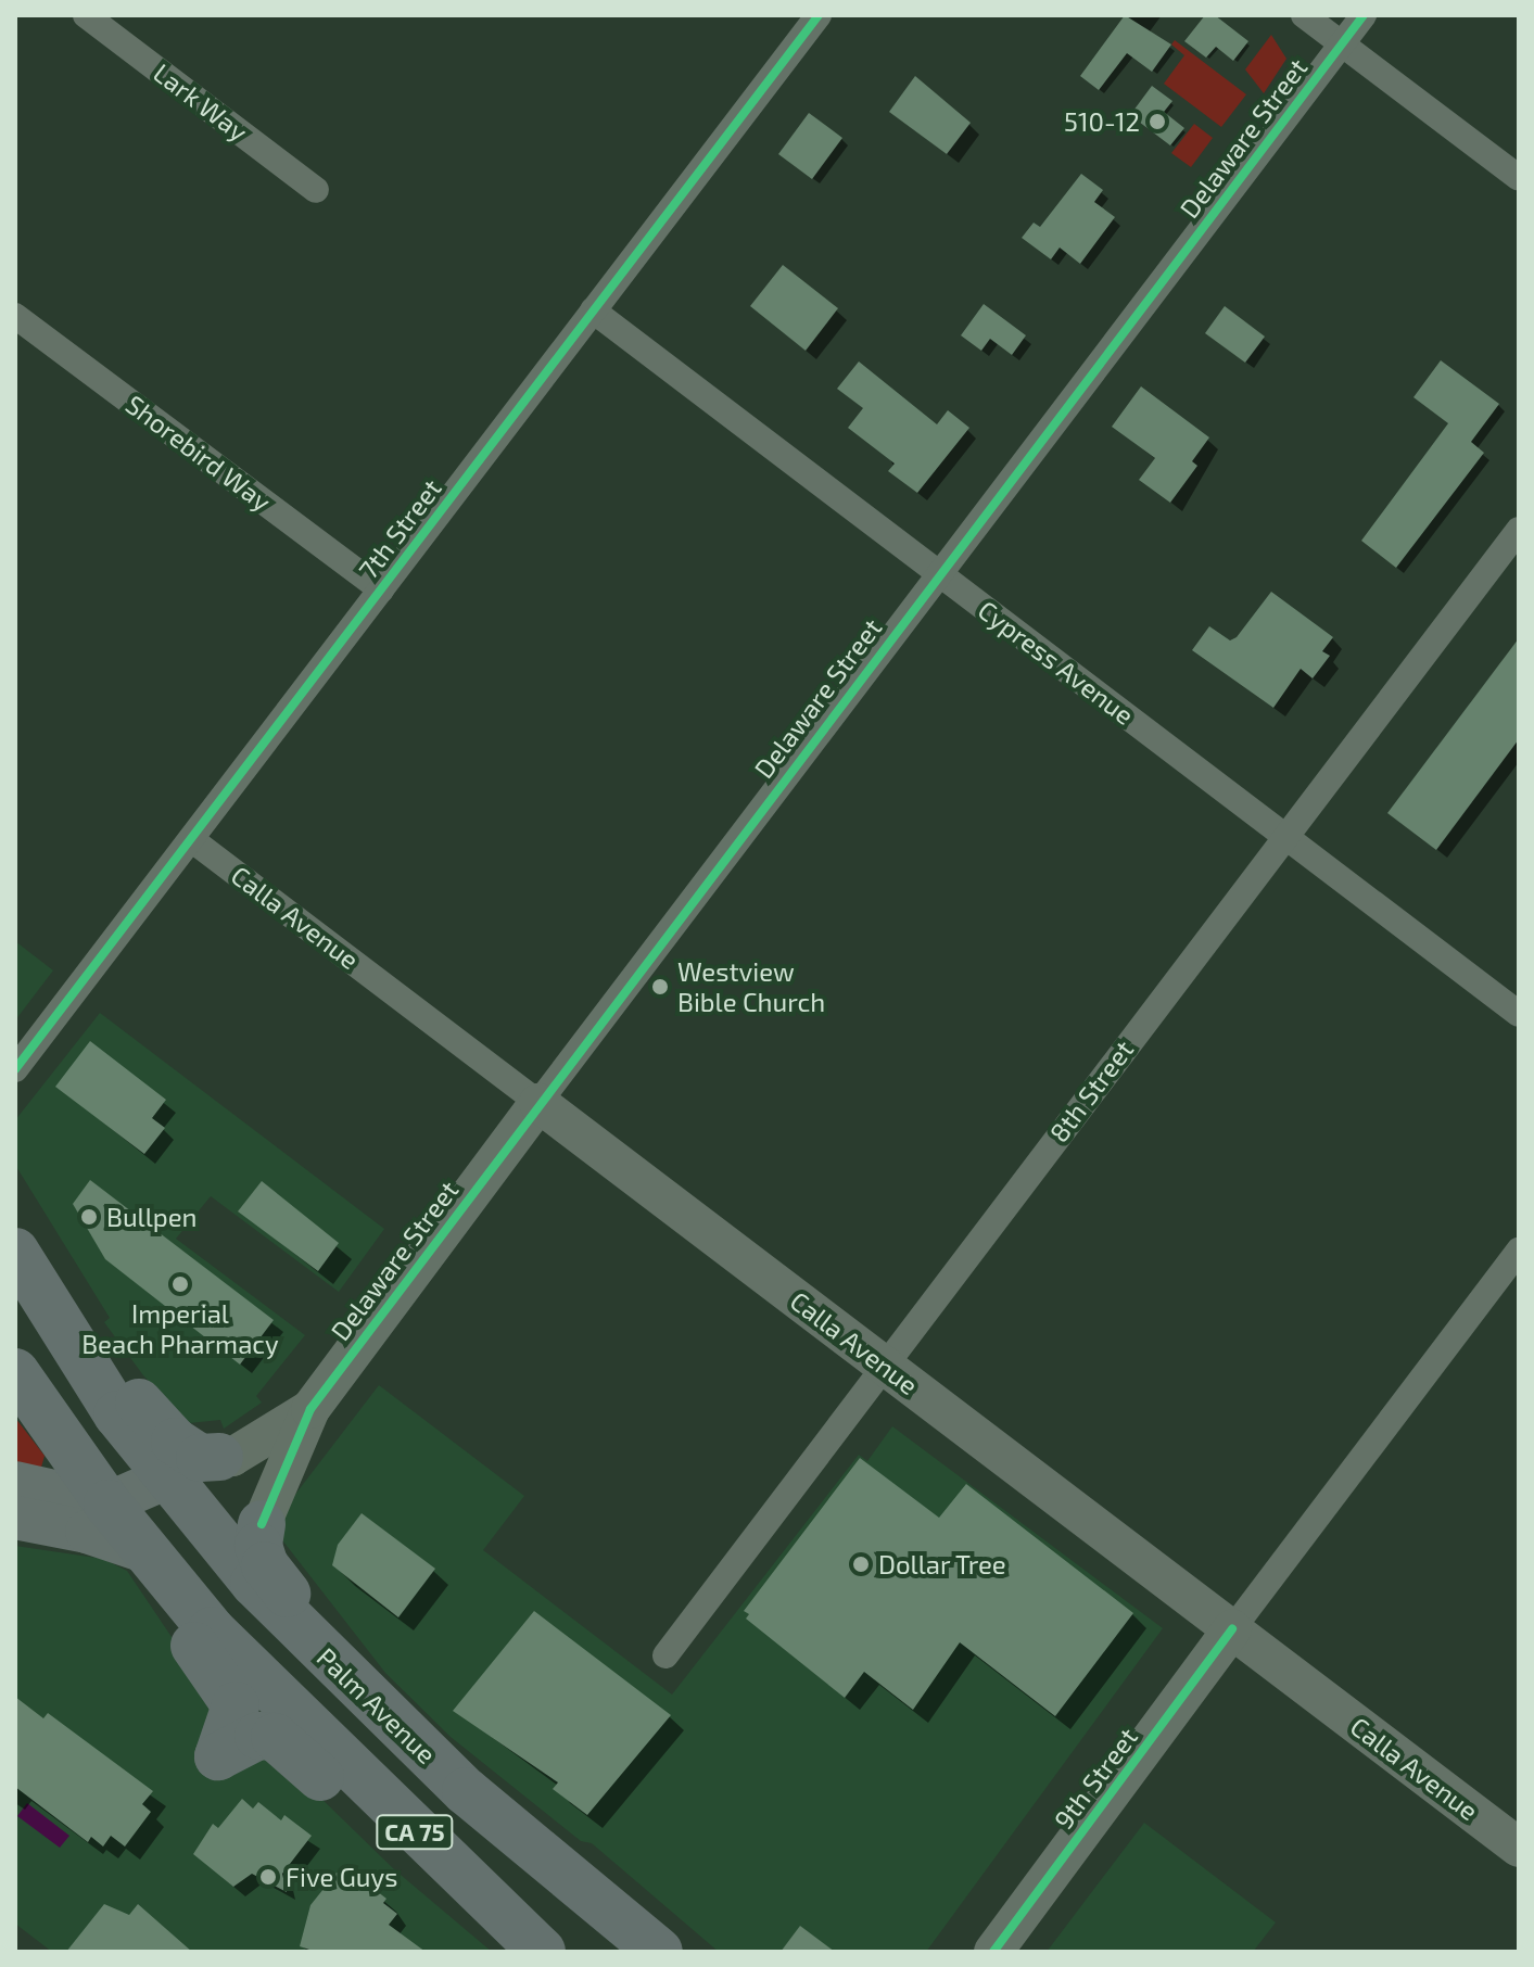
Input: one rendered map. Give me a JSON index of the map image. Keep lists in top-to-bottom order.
{
  "streets": {
    "highway": ["Palm Avenue", "CA 75"],
    "street": [
      "Lark Way",
      "Delaware Street",
      "Shorebird Way",
      "7th Street",
      "Cypress Avenue",
      "Calla Avenue",
      "8th Street",
      "9th Street"
    ]
  },
  "crossings": [
    ["Delaware Street", "Cypress Avenue"],
    ["Delaware Street", "Calla Avenue"],
    ["Shorebird Way", "7th Street"],
    ["7th Street", "Cypress Avenue"],
    ["7th Street", "Calla Avenue"],
    ["Cypress Avenue", "8th Street"],
    ["Calla Avenue", "8th Street"],
    ["Calla Avenue", "9th Street"],
    ["Palm Avenue", "CA 75"]
  ],
  "places": [
    "510-12",
    "Westview Bible Church",
    "Bullpen",
    "Imperial Beach Pharmacy",
    "Dollar Tree",
    "Five Guys"
  ]
}
